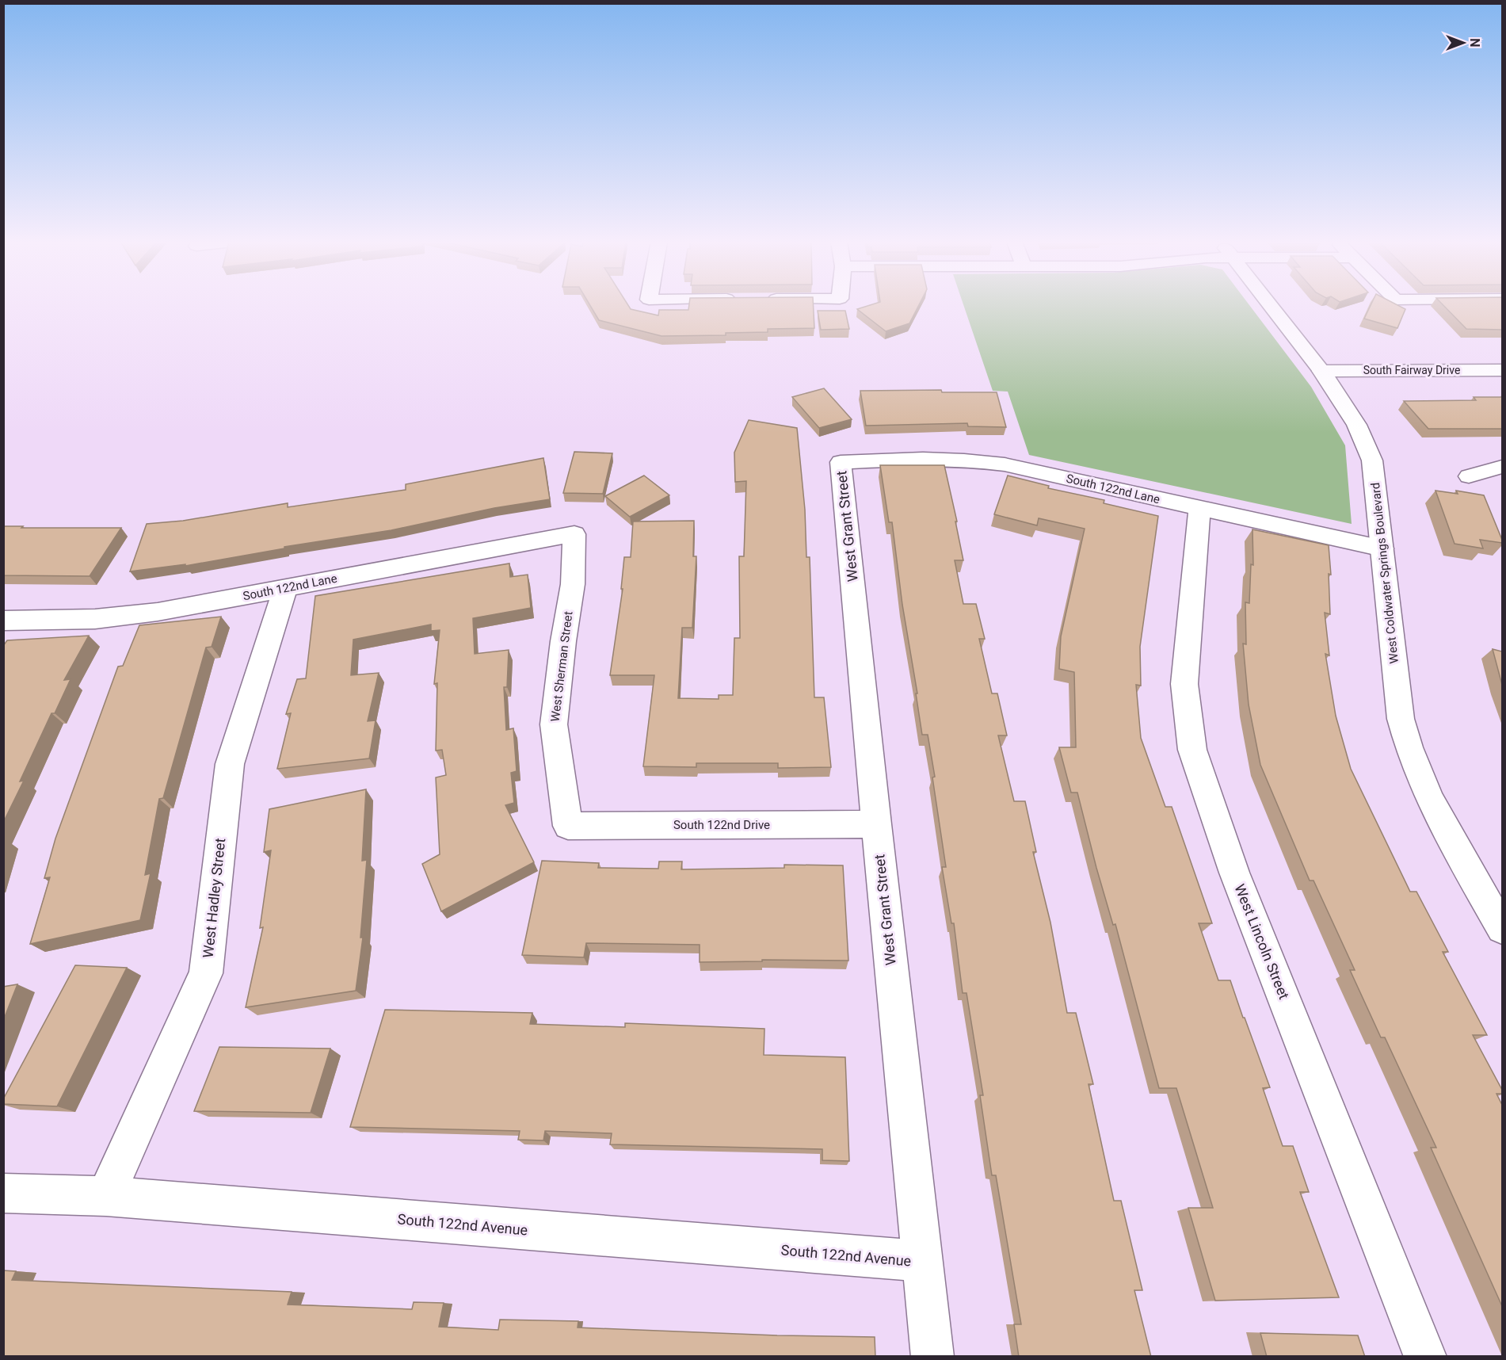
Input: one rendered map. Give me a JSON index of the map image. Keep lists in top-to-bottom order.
{
  "streets": {
    "street": [
      "South Fairway Drive",
      "South 122nd Lane",
      "West Grant Street",
      "West Coldwater Springs Boulevard",
      "West Sherman Street",
      "South 122nd Drive",
      "West Hadley Street",
      "West Lincoln Street",
      "South 122nd Avenue"
    ]
  },
  "crossings": [
    ["South Fairway Drive", "West Coldwater Springs Boulevard"],
    ["South 122nd Lane", "West Grant Street"],
    ["South 122nd Lane", "West Coldwater Springs Boulevard"],
    ["South 122nd Lane", "West Sherman Street"],
    ["South 122nd Lane", "West Hadley Street"],
    ["South 122nd Lane", "West Lincoln Street"],
    ["West Grant Street", "South 122nd Drive"],
    ["West Grant Street", "South 122nd Avenue"],
    ["West Sherman Street", "South 122nd Drive"],
    ["West Hadley Street", "South 122nd Avenue"]
  ],
  "north": "right"
}
